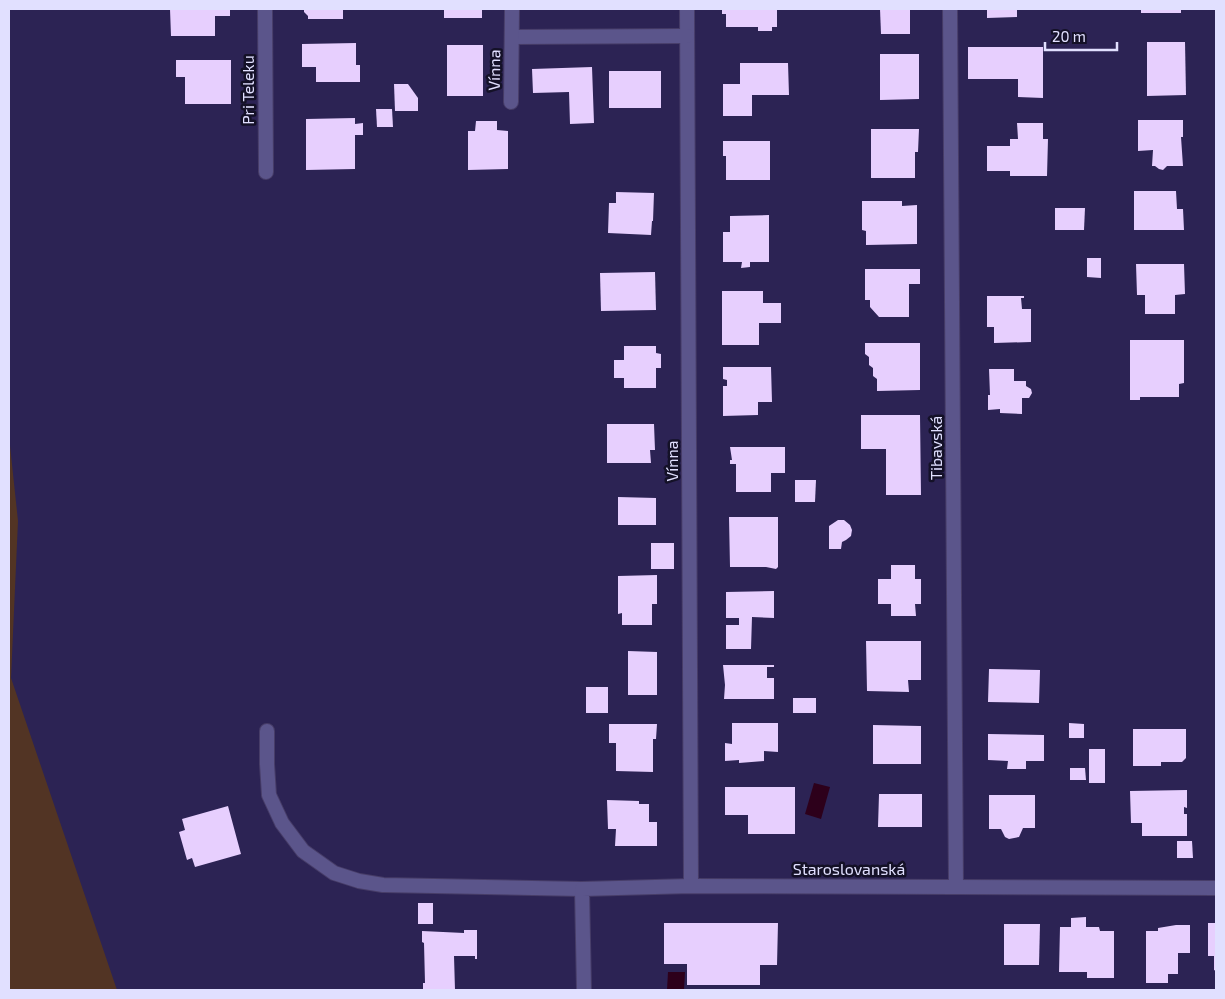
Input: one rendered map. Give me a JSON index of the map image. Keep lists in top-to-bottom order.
{
  "streets": {
    "street": [
      "Vínna",
      "Pri Teleku",
      "Tibavská",
      "Staroslovanská"
    ]
  },
  "crossings": [
    ["Vínna", "Staroslovanská"],
    ["Tibavská", "Staroslovanská"]
  ],
  "scale_bar": "20 m"
}
